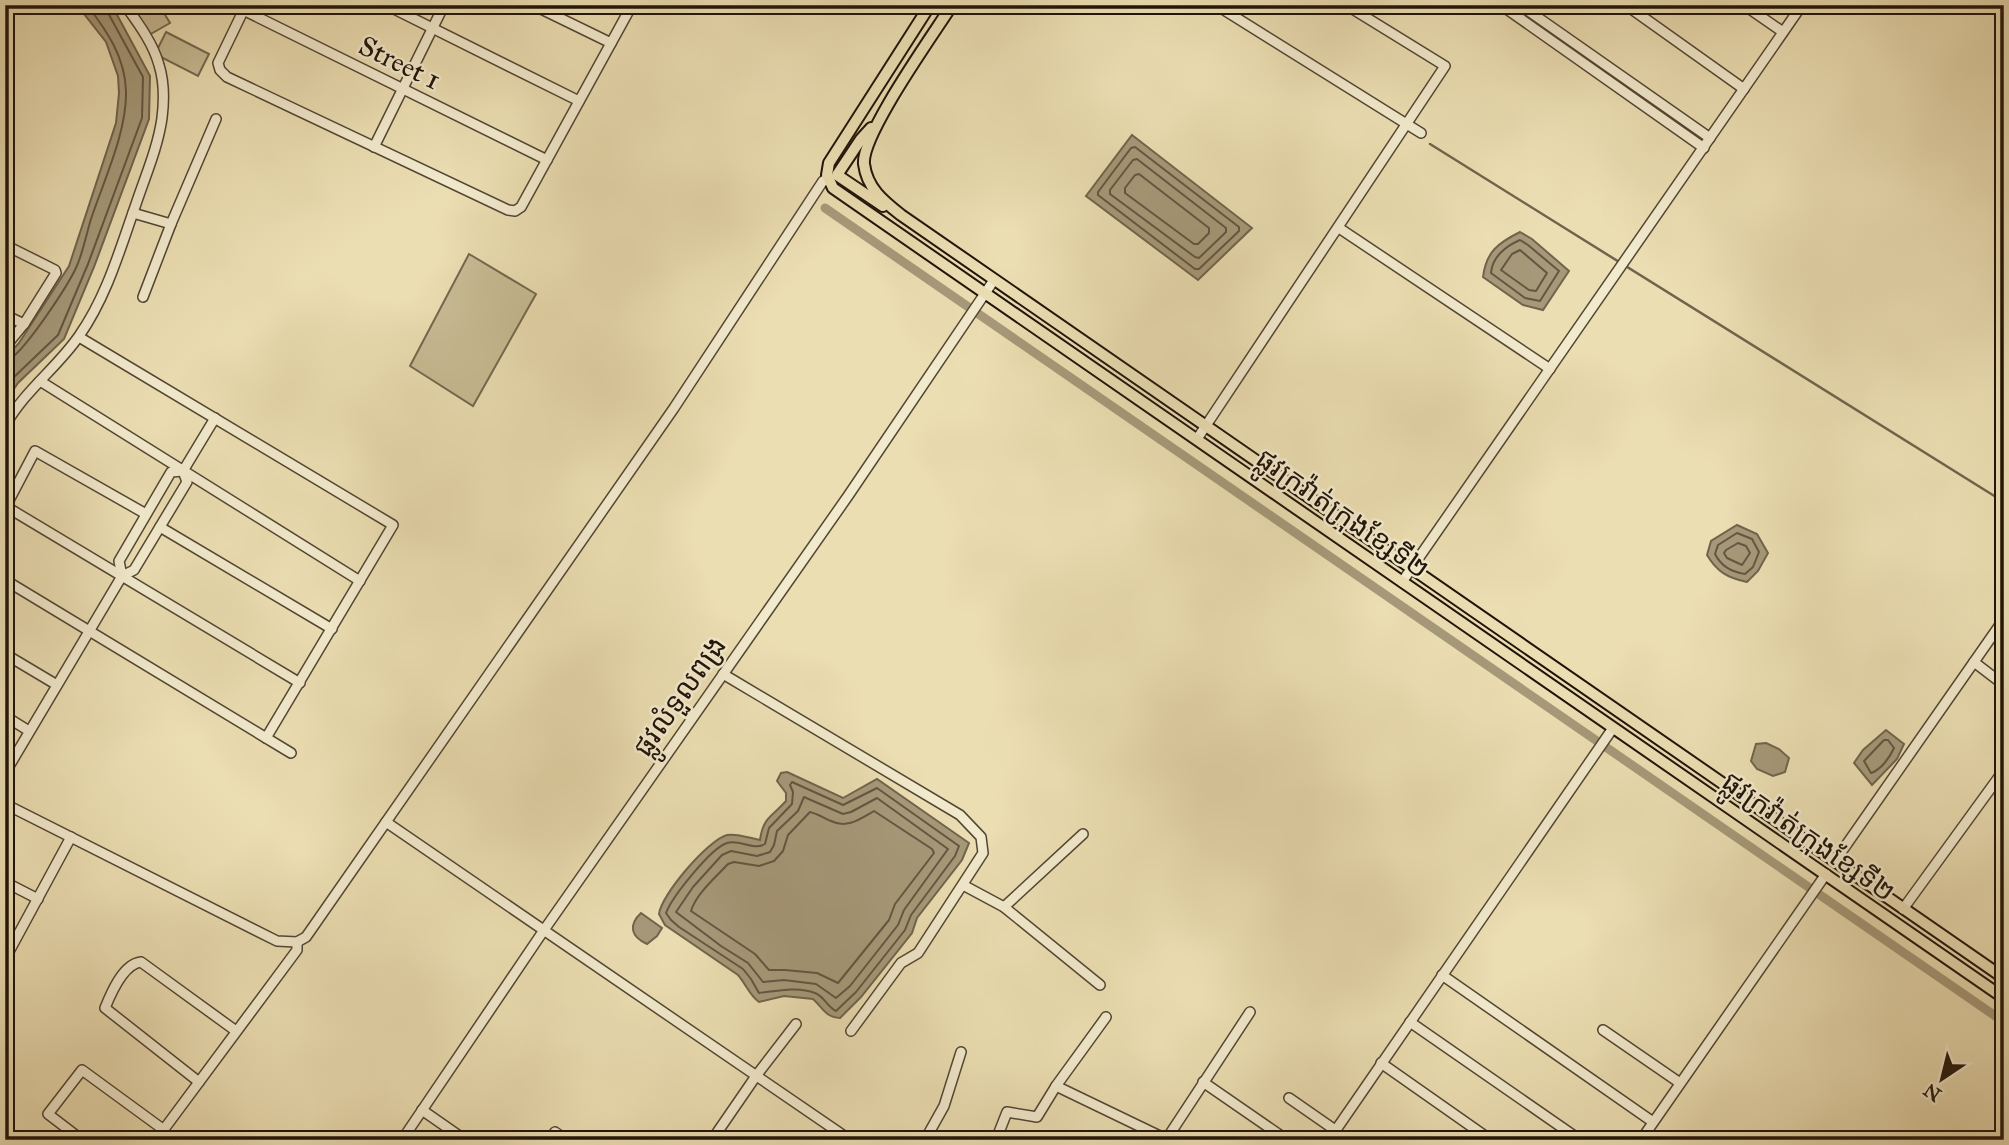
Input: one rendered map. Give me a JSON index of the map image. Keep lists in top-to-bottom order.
{
  "streets": {
    "main road": ["ផ្លូវក្រវ៉ាត់ក្រុងខ្សែទី២"],
    "street": ["Street 1", "ផ្លូវលំទួលពង្រ"]
  },
  "crossings": [
    ["ផ្លូវក្រវ៉ាត់ក្រុងខ្សែទី២", "ផ្លូវលំទួលពង្រ"]
  ],
  "north": "bottom left"
}
